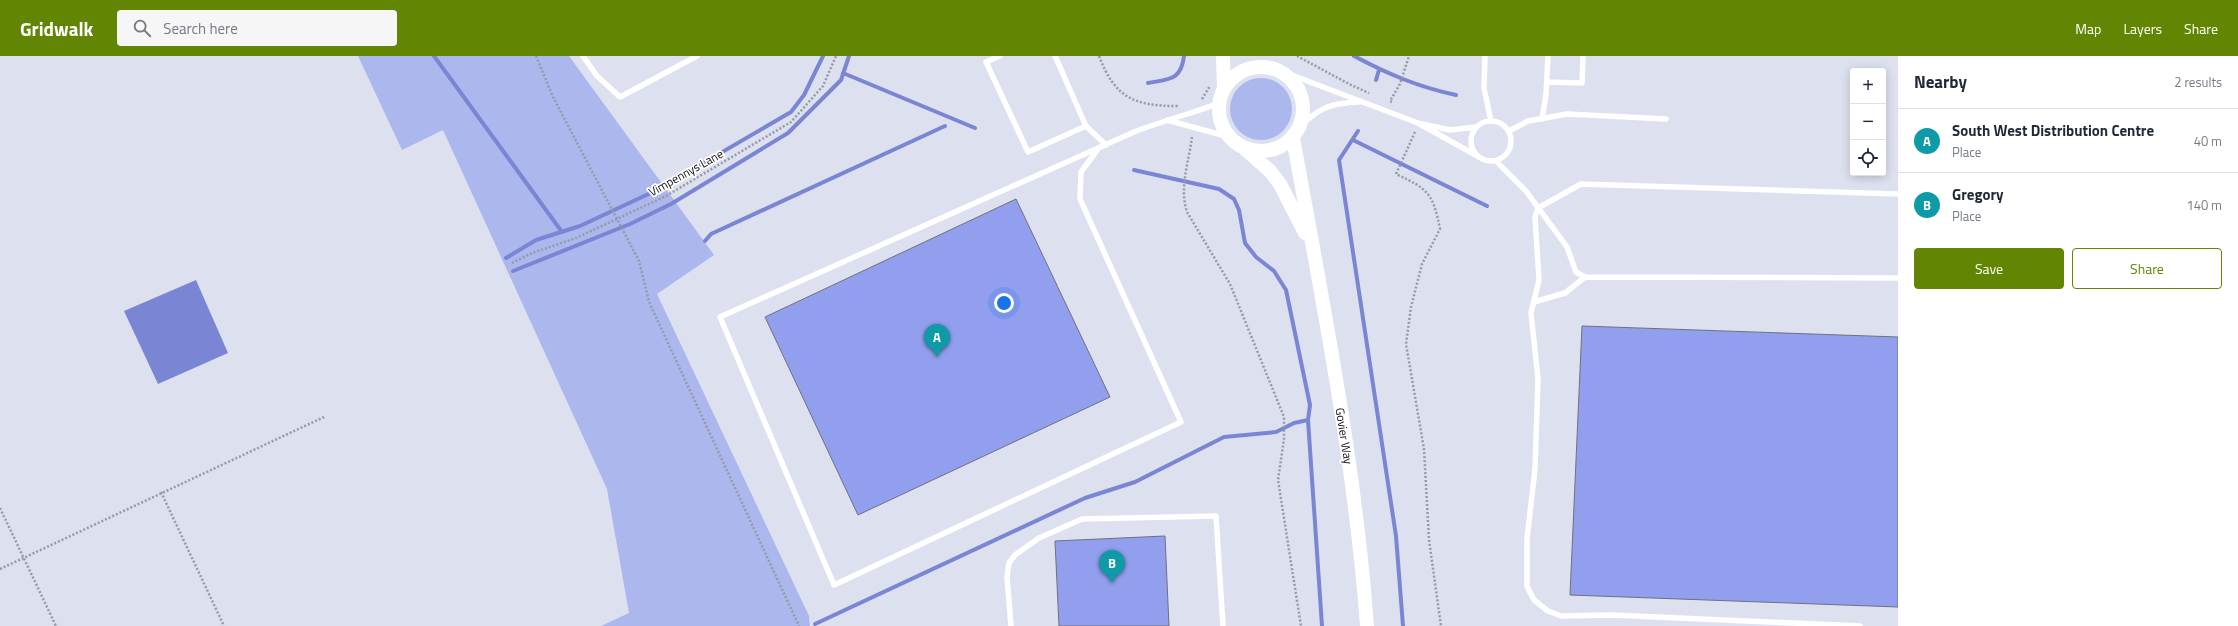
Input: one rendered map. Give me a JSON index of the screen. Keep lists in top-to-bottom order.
{
  "streets": {
    "street": ["Govier Way"],
    "path": ["Vimpennys Lane"]
  },
  "page": {
    "header": "Gridwalk",
    "search": "Search here",
    "nav": ["Map", "Layers", "Share"],
    "heading": ["Nearby", "2 results"],
    "map_buttons": ["+", "−"],
    "list": [
      {
        "mark": "A",
        "name": "South West Distribution Centre",
        "note": "Place",
        "value": "40 m"
      },
      {
        "mark": "B",
        "name": "Gregory",
        "note": "Place",
        "value": "140 m"
      }
    ],
    "buttons": ["Save", "Share"],
    "pins": ["A", "B"]
  }
}
